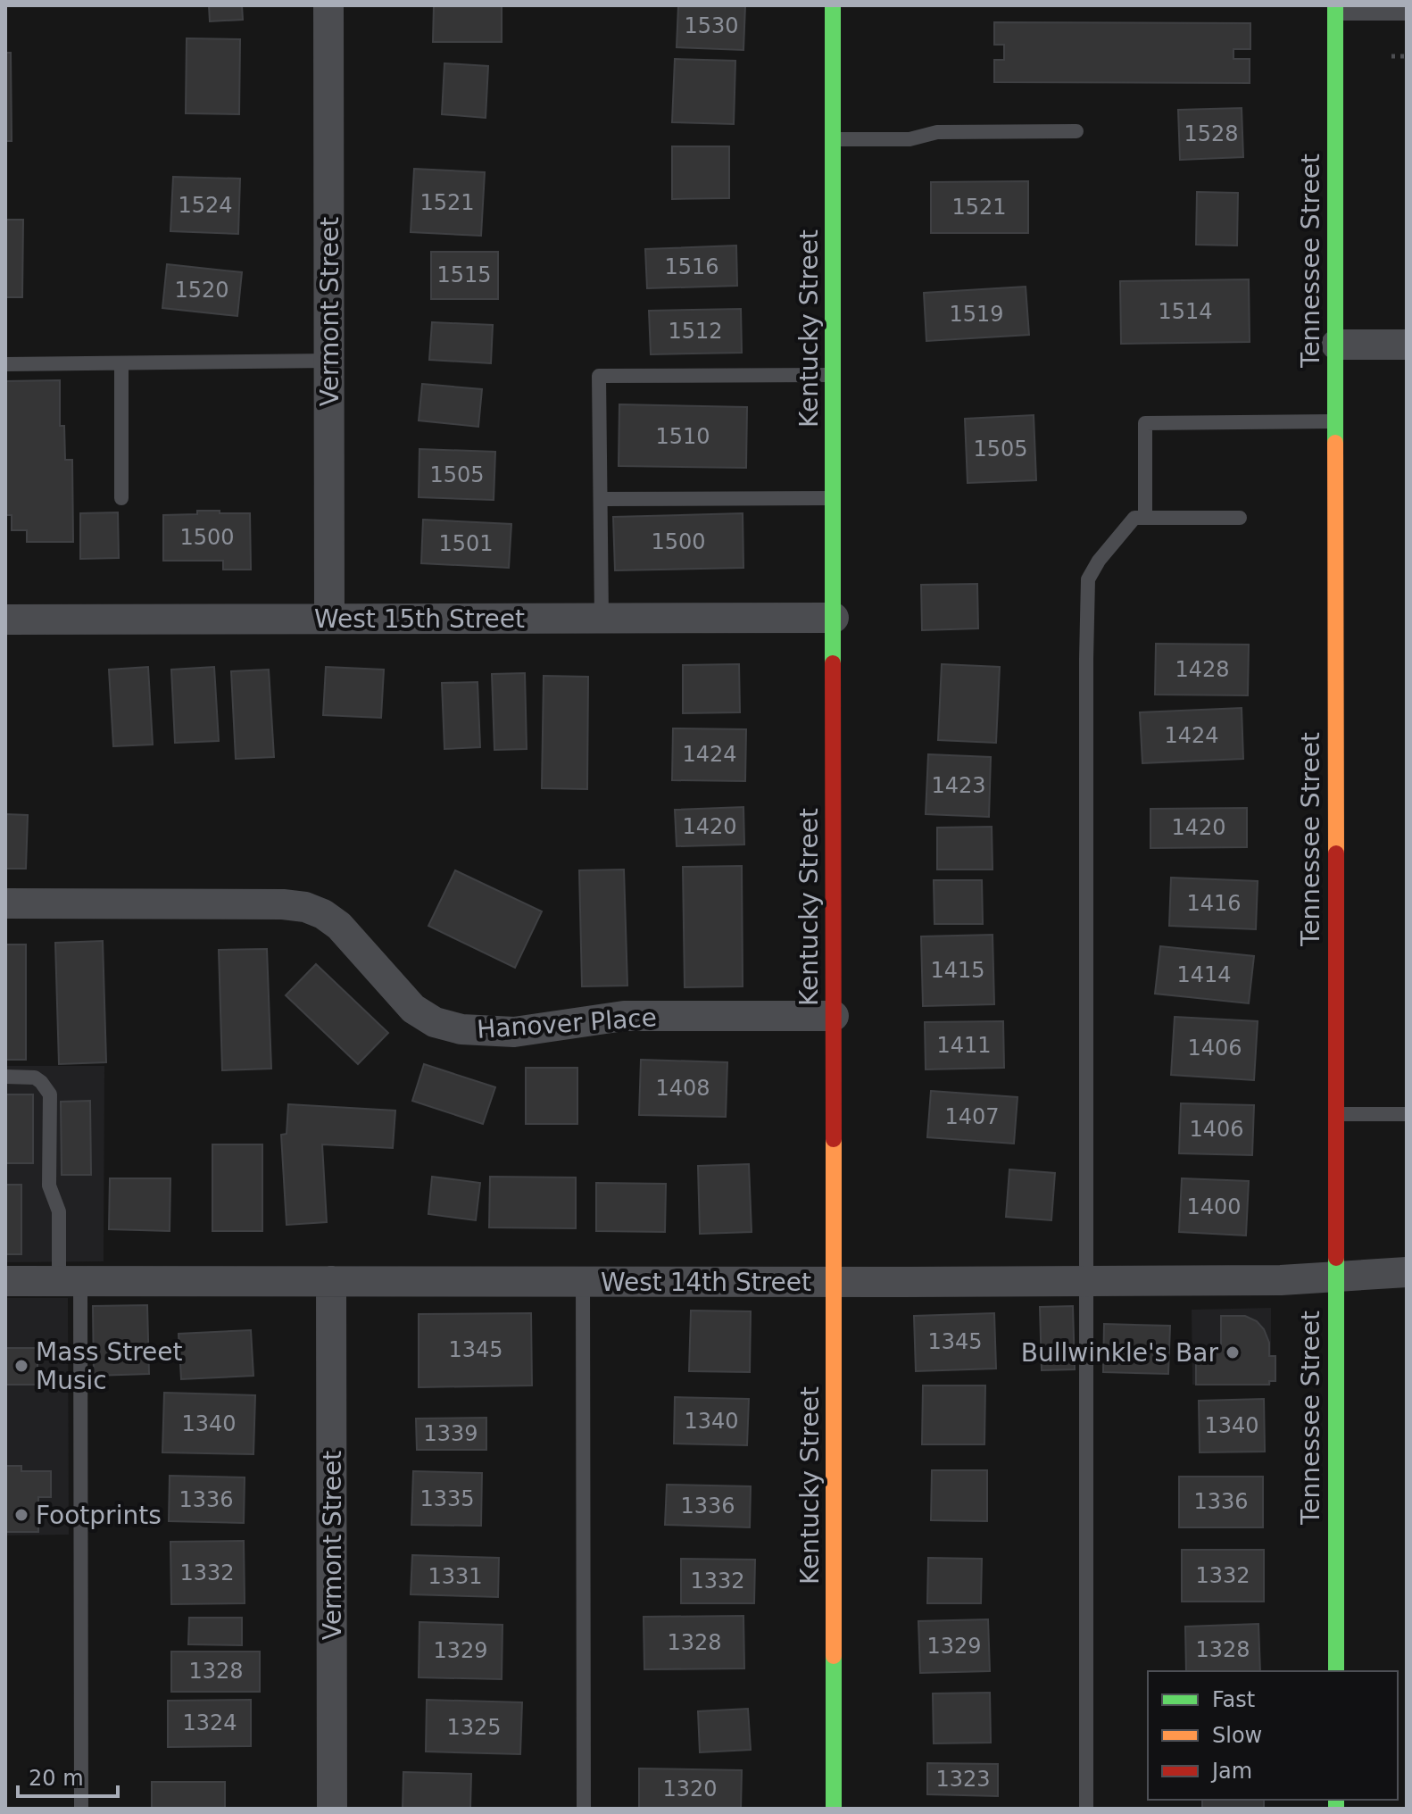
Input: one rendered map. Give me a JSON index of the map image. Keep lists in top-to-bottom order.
{
  "streets": {
    "main road": ["Tennessee Street", "Kentucky Street"],
    "street": [
      "Vermont Street",
      "West 15th Street",
      "Hanover Place",
      "West 14th Street"
    ]
  },
  "crossings": [
    ["Tennessee Street", "West 14th Street"],
    ["Vermont Street", "West 15th Street"],
    ["Vermont Street", "West 14th Street"],
    ["Kentucky Street", "West 15th Street"],
    ["Kentucky Street", "Hanover Place"],
    ["Kentucky Street", "West 14th Street"]
  ],
  "places": ["Bullwinkle's Bar", "Mass Street Music", "Footprints"],
  "house_numbers": [
    "1530",
    "1528",
    "1521",
    "1524",
    "1521",
    "1516",
    "1515",
    "1520",
    "1514",
    "1519",
    "1512",
    "1510",
    "1505",
    "1505",
    "1500",
    "1500",
    "1501",
    "1428",
    "1424",
    "1424",
    "1423",
    "1420",
    "1420",
    "1416",
    "1415",
    "1414",
    "1411",
    "1406",
    "1408",
    "1407",
    "1406",
    "1400",
    "1345",
    "1345",
    "1340",
    "1340",
    "1340",
    "1339",
    "1335",
    "1336",
    "1336",
    "1336",
    "1332",
    "1332",
    "1331",
    "1332",
    "1328",
    "1329",
    "1328",
    "1329",
    "1328",
    "1324",
    "1325",
    "1323",
    "1320"
  ],
  "legend": ["Fast", "Slow", "Jam"],
  "scale_bar": "20 m"
}
